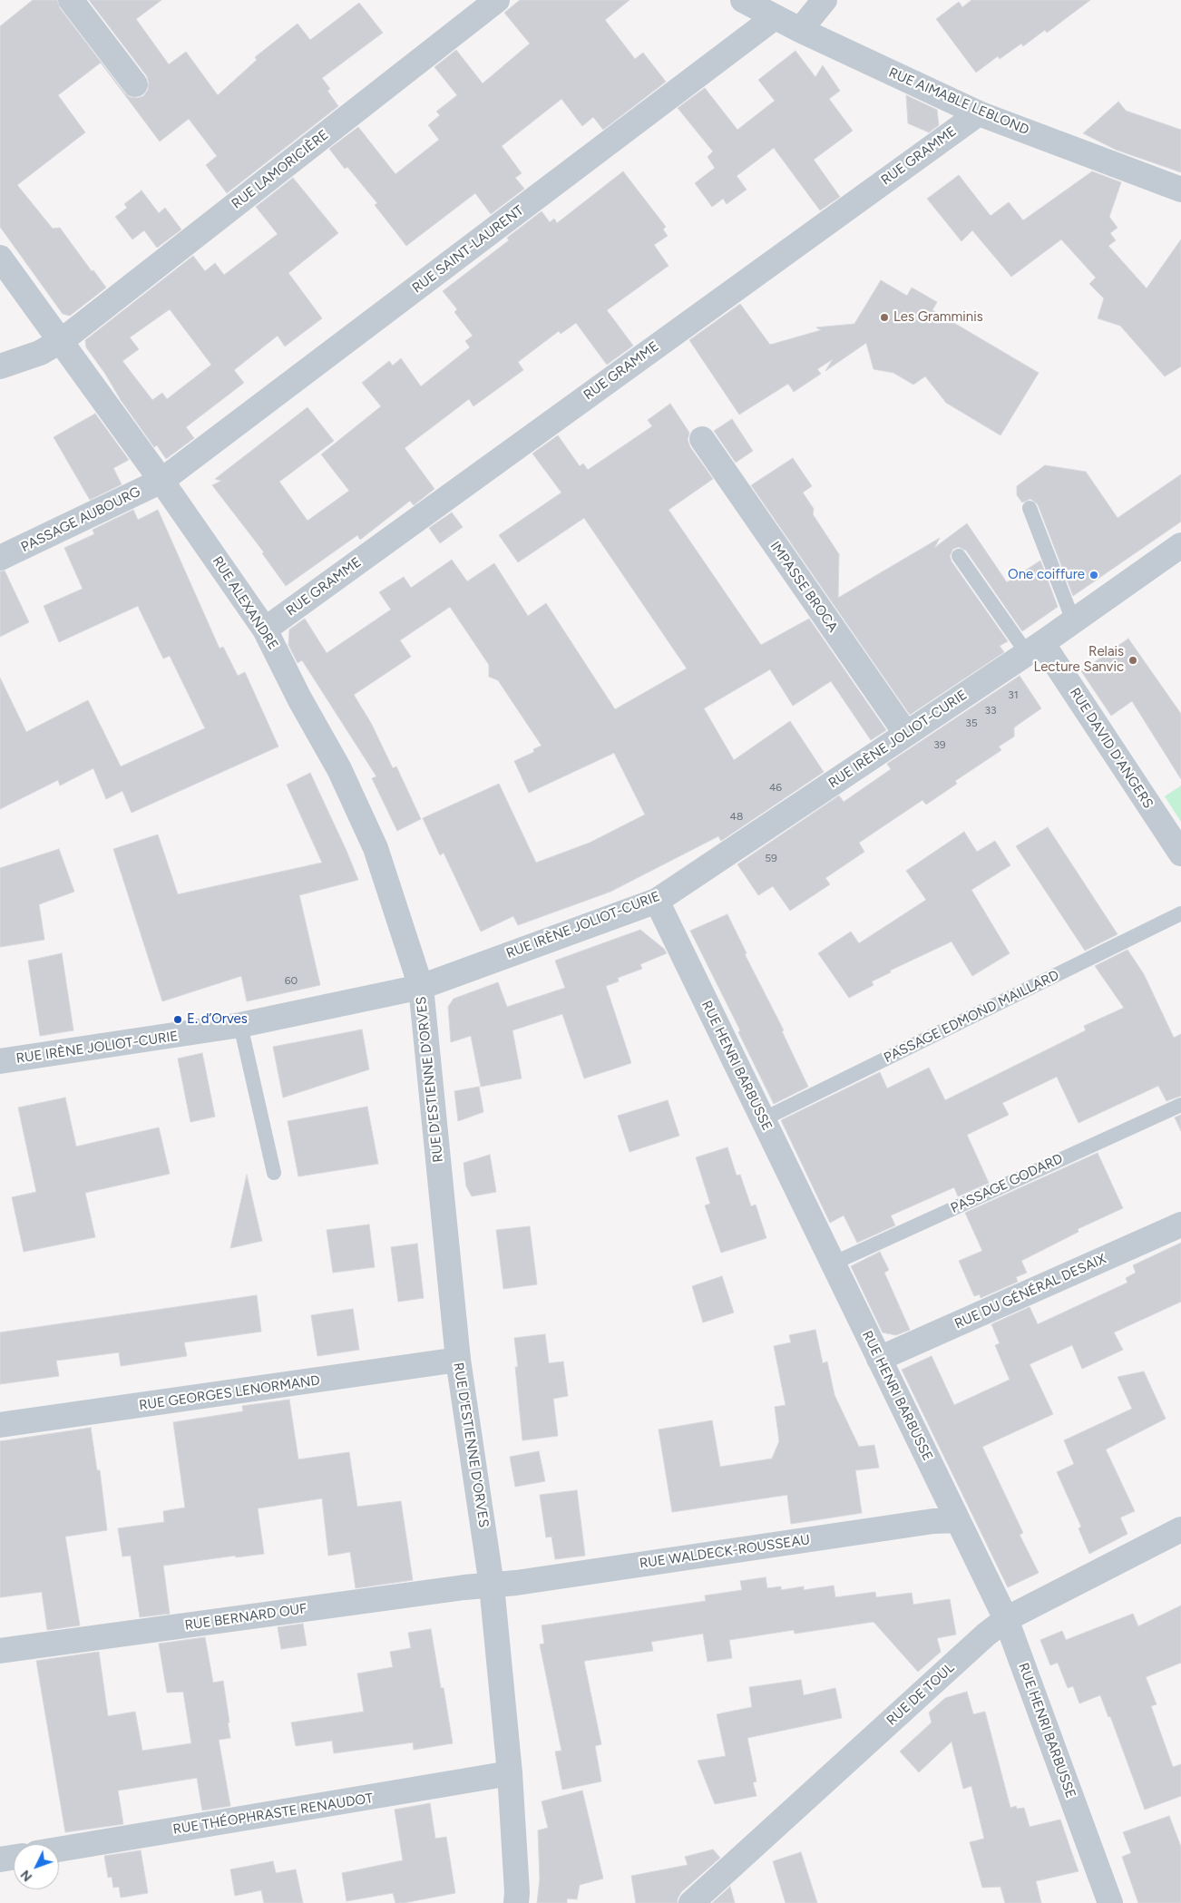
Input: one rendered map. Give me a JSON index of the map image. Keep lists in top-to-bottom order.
{
  "streets": {
    "street": [
      "RUE AIMABLE LEBLOND",
      "RUE GRAMME",
      "RUE LAMORICIÈRE",
      "RUE SAINT-LAURENT",
      "PASSAGE AUBOURG",
      "IMPASSE BROCA",
      "RUE ALEXANDRE",
      "RUE IRÈNE JOLIOT-CURIE",
      "RUE DAVID D'ANGERS",
      "RUE HENRI BARBUSSE",
      "RUE D'ESTIENNE D'ORVES",
      "RUE DU GÉNÉRAL DESAIX",
      "RUE GEORGES LENORMAND",
      "RUE WALDECK-ROUSSEAU",
      "RUE BERNARD OUF",
      "RUE DE TOUL",
      "RUE THÉOPHRASTE RENAUDOT"
    ],
    "lane": ["PASSAGE EDMOND MAILLARD", "PASSAGE GODARD"]
  },
  "crossings": [
    ["RUE AIMABLE LEBLOND", "RUE GRAMME"],
    ["RUE AIMABLE LEBLOND", "RUE SAINT-LAURENT"],
    ["RUE GRAMME", "RUE ALEXANDRE"],
    ["RUE LAMORICIÈRE", "RUE ALEXANDRE"],
    ["RUE SAINT-LAURENT", "PASSAGE AUBOURG"],
    ["RUE SAINT-LAURENT", "RUE ALEXANDRE"],
    ["PASSAGE AUBOURG", "RUE ALEXANDRE"],
    ["IMPASSE BROCA", "RUE IRÈNE JOLIOT-CURIE"],
    ["RUE ALEXANDRE", "RUE IRÈNE JOLIOT-CURIE"],
    ["RUE ALEXANDRE", "RUE D'ESTIENNE D'ORVES"],
    ["RUE IRÈNE JOLIOT-CURIE", "RUE DAVID D'ANGERS"],
    ["RUE IRÈNE JOLIOT-CURIE", "RUE HENRI BARBUSSE"],
    ["RUE IRÈNE JOLIOT-CURIE", "RUE D'ESTIENNE D'ORVES"],
    ["PASSAGE EDMOND MAILLARD", "RUE HENRI BARBUSSE"],
    ["RUE HENRI BARBUSSE", "PASSAGE GODARD"],
    ["RUE HENRI BARBUSSE", "RUE DU GÉNÉRAL DESAIX"],
    ["RUE HENRI BARBUSSE", "RUE WALDECK-ROUSSEAU"],
    ["RUE HENRI BARBUSSE", "RUE DE TOUL"],
    ["RUE D'ESTIENNE D'ORVES", "RUE GEORGES LENORMAND"],
    ["RUE D'ESTIENNE D'ORVES", "RUE WALDECK-ROUSSEAU"],
    ["RUE D'ESTIENNE D'ORVES", "RUE BERNARD OUF"],
    ["RUE D'ESTIENNE D'ORVES", "RUE THÉOPHRASTE RENAUDOT"],
    ["RUE WALDECK-ROUSSEAU", "RUE BERNARD OUF"]
  ],
  "places": [
    "Les Gramminis",
    "One coiffure",
    "Relais Lecture Sanvic",
    "E. d’Orves"
  ],
  "house_numbers": [
    "31",
    "33",
    "35",
    "39",
    "46",
    "48",
    "59",
    "60"
  ],
  "north": "bottom left"
}
